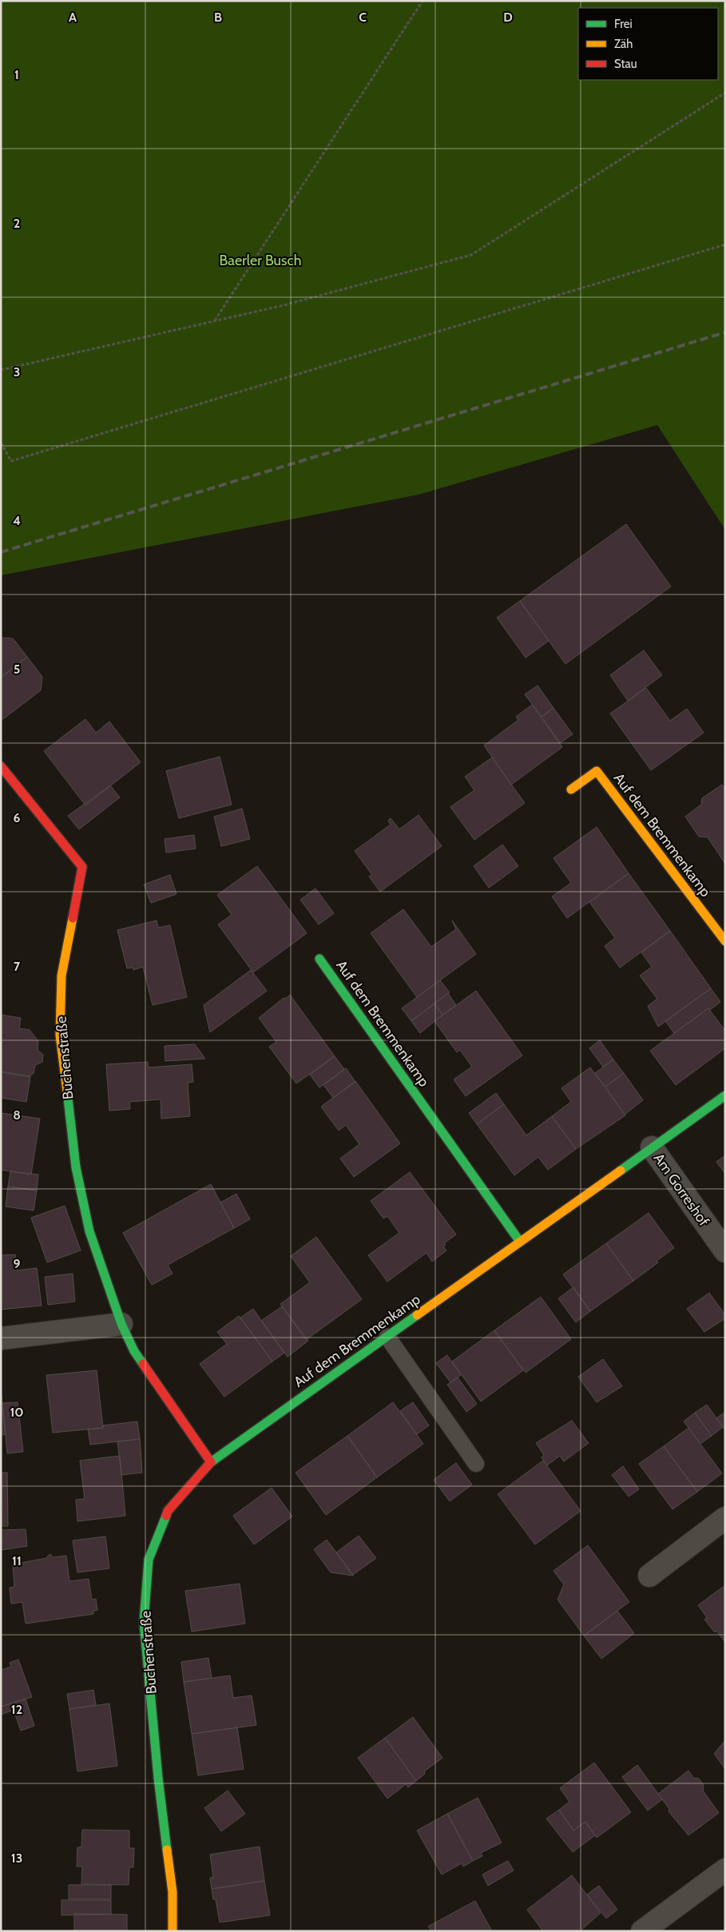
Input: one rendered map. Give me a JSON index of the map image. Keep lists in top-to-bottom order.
{
  "streets": {
    "street": ["Auf dem Bremmenkamp", "Buchenstraße", "Am Gorreshof"]
  },
  "crossings": [
    ["Auf dem Bremmenkamp", "Buchenstraße"],
    ["Auf dem Bremmenkamp", "Am Gorreshof"]
  ],
  "parks": ["Baerler Busch"],
  "legend": ["Frei", "Zäh", "Stau"],
  "grid": {
    "columns": [
      "A",
      "B",
      "C",
      "D"
    ],
    "rows": [
      "1",
      "2",
      "3",
      "4",
      "5",
      "6",
      "7",
      "8",
      "9",
      "10",
      "11",
      "12",
      "13"
    ]
  }
}
